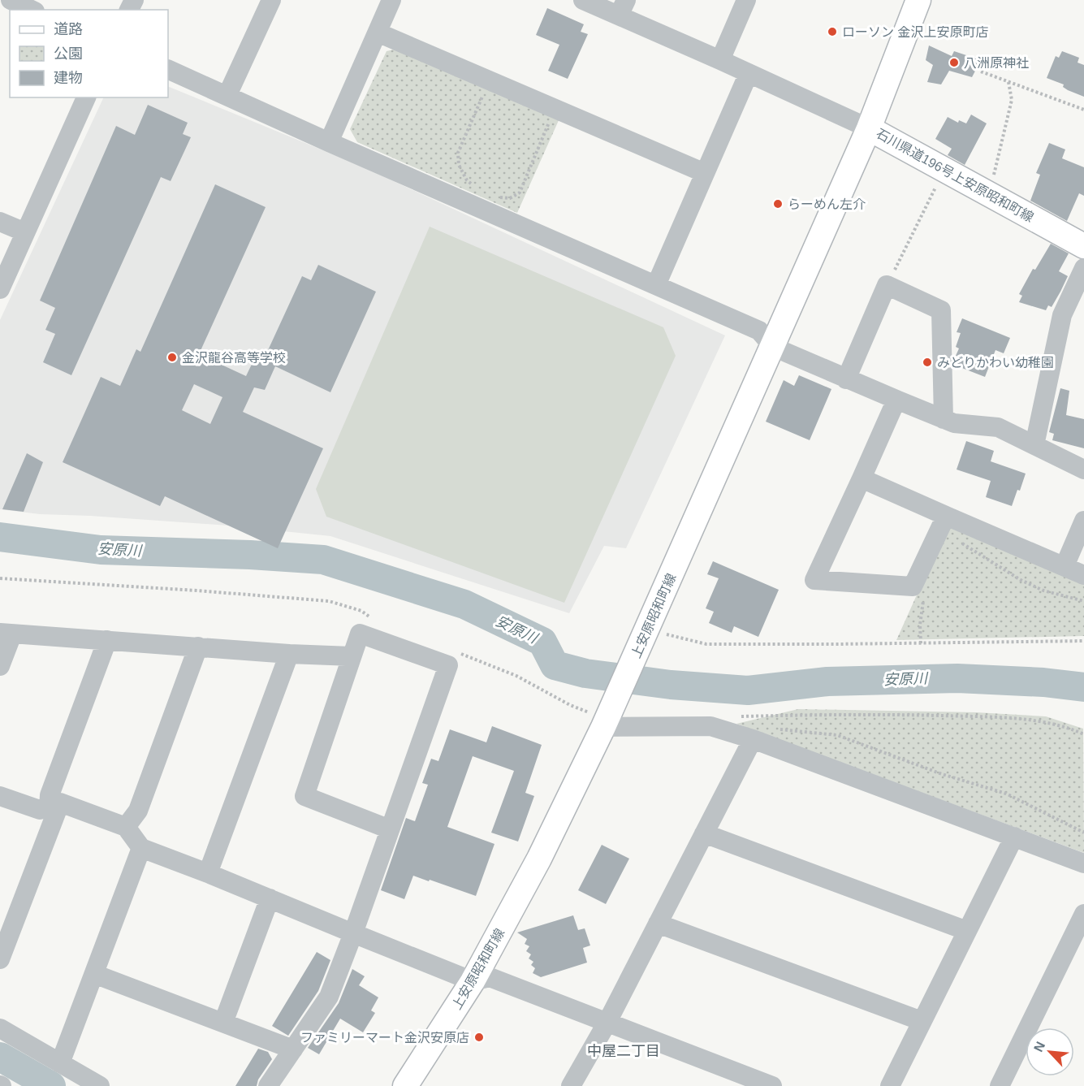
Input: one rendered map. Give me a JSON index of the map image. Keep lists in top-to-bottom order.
{
  "streets": {
    "main road": ["石川県道196号上安原昭和町線", "上安原昭和町線"]
  },
  "crossings": [
    ["石川県道196号上安原昭和町線", "上安原昭和町線"]
  ],
  "districts": ["中屋二丁目"],
  "water": ["安原川"],
  "places": [
    "ローソン 金沢上安原町店",
    "八洲原神社",
    "らーめん左介",
    "金沢龍谷高等学校",
    "みどりかわい幼稚園",
    "ファミリーマート金沢安原店"
  ],
  "legend": ["道路", "公園", "建物"],
  "north": "top left"
}
